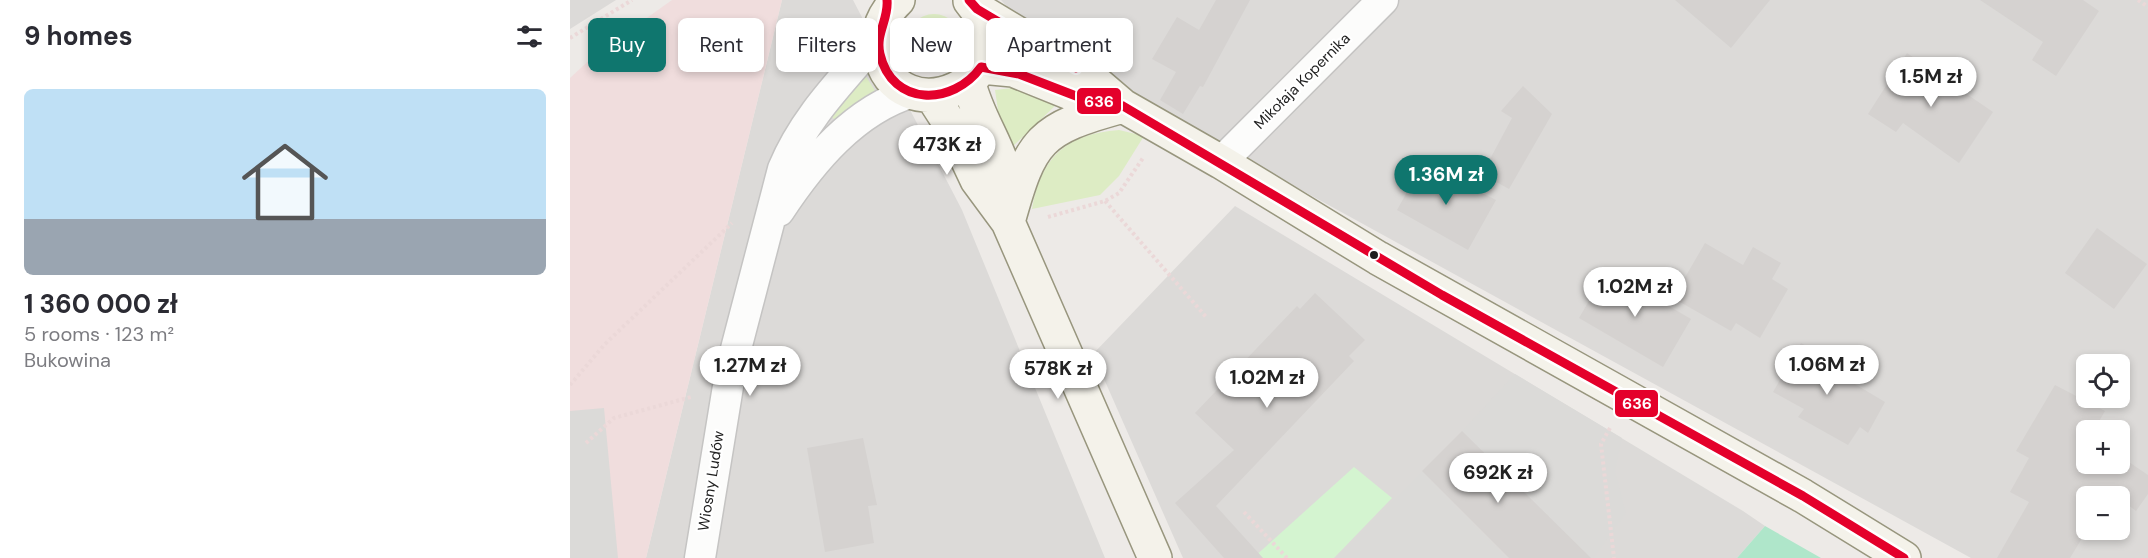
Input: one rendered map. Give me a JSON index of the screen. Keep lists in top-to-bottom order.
{
  "streets": {
    "street": ["Mikołaja Kopernika", "Wiosny Ludów"]
  },
  "lines": ["transit line 636"],
  "page": {
    "heading": "9 homes",
    "chip": [
      "Buy",
      "Rent",
      "Filters",
      "New",
      "Apartment"
    ],
    "price": [
      "1.5M zł",
      "473K zł",
      "1.36M zł",
      "1.02M zł",
      "1.06M zł",
      "1.27M zł",
      "578K zł",
      "1.02M zł",
      "692K zł"
    ],
    "list": [
      {
        "name": "1 360 000 zł",
        "note": "5 rooms · 123 m² · Bukowina"
      }
    ],
    "map_buttons": ["+", "−"]
  }
}
